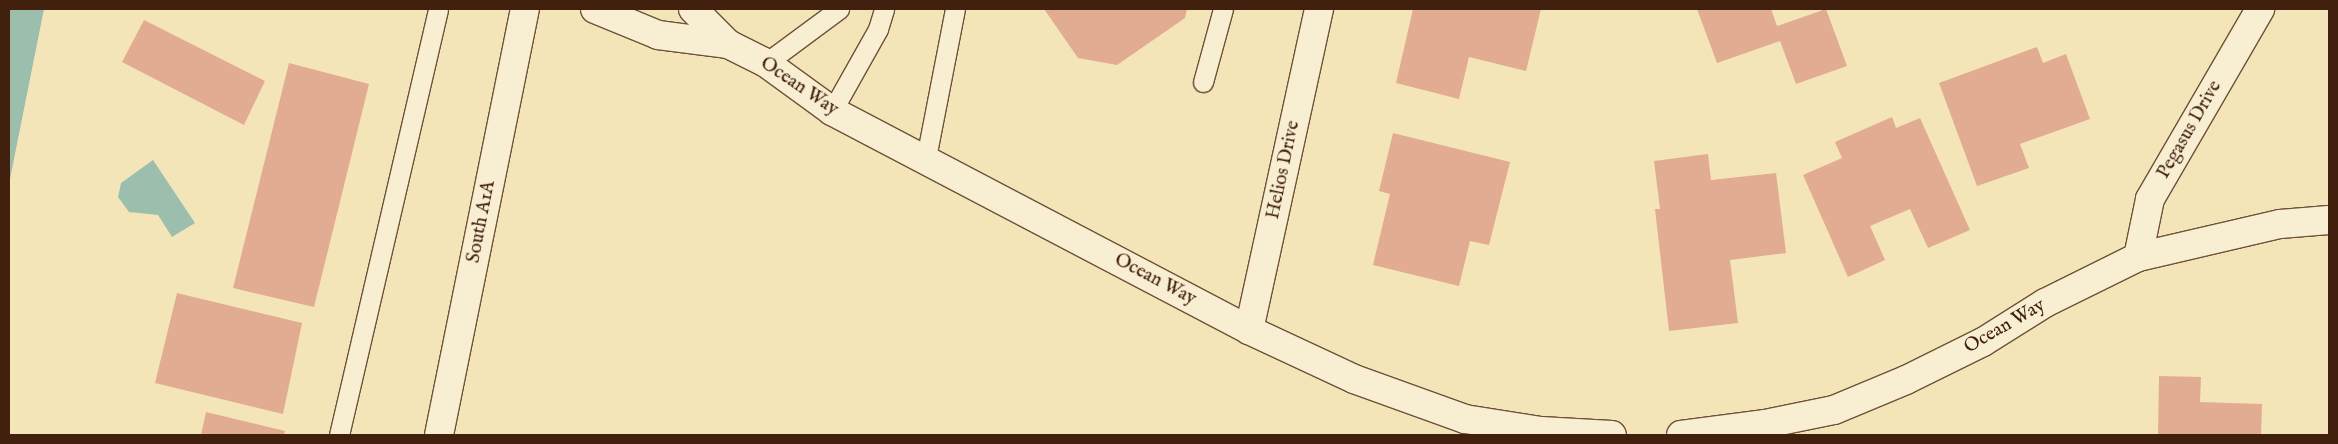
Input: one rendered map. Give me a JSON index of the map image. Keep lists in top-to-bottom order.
{
  "streets": {
    "street": [
      "Ocean Way",
      "Pegasus Drive",
      "Helios Drive",
      "South A1A"
    ]
  },
  "crossings": [
    ["Ocean Way", "Pegasus Drive"],
    ["Ocean Way", "Helios Drive"]
  ]
}
